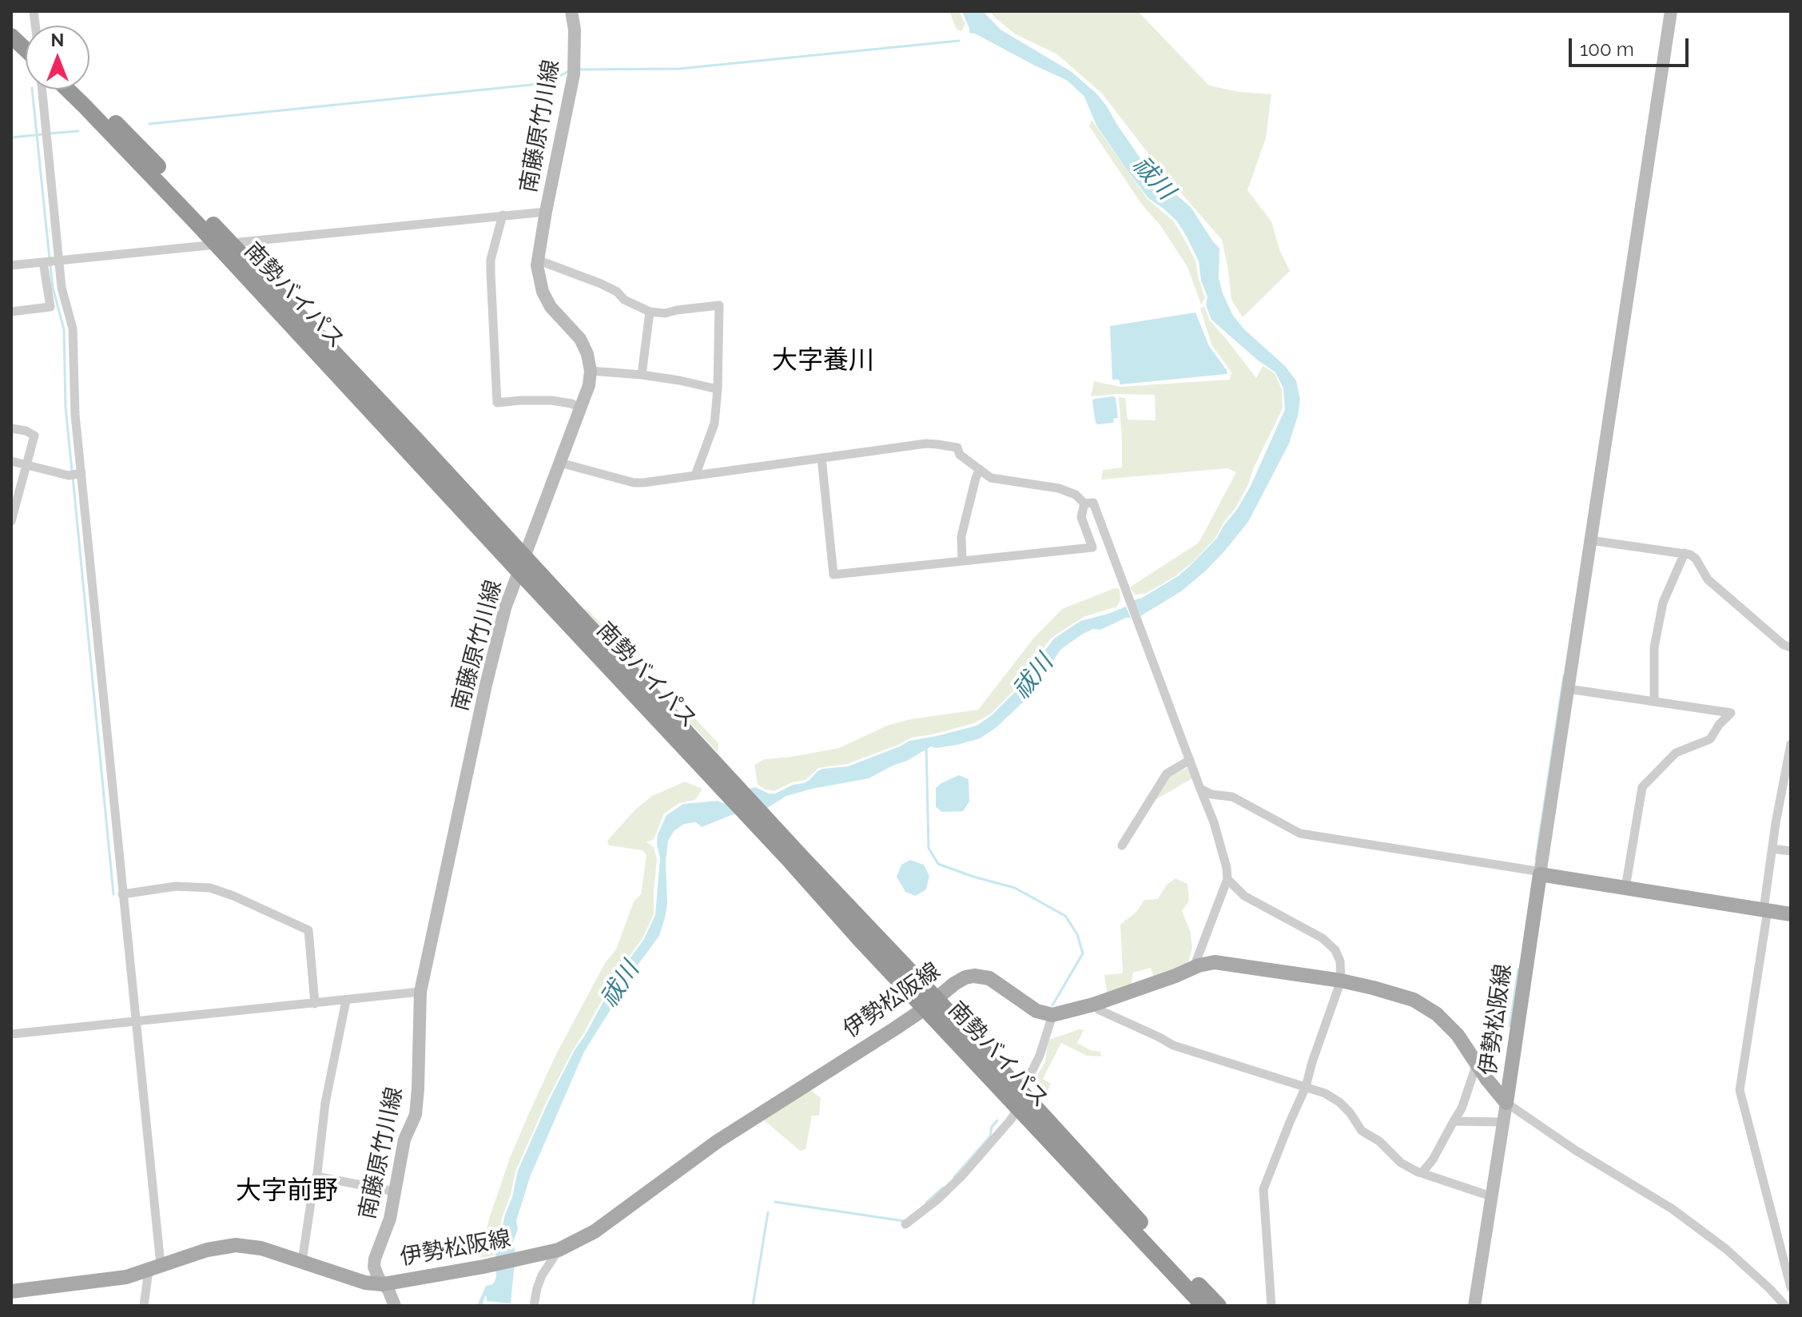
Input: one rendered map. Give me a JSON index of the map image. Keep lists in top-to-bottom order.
{
  "streets": {
    "highway": ["南勢バイパス"],
    "main road": ["南藤原竹川線", "伊勢松阪線"]
  },
  "crossings": [
    ["南藤原竹川線", "南勢バイパス"],
    ["南藤原竹川線", "伊勢松阪線"],
    ["南勢バイパス", "伊勢松阪線"]
  ],
  "districts": ["大字養川", "大字前野"],
  "water": ["祓川"],
  "scale_bar": "100 m",
  "north": "top"
}
